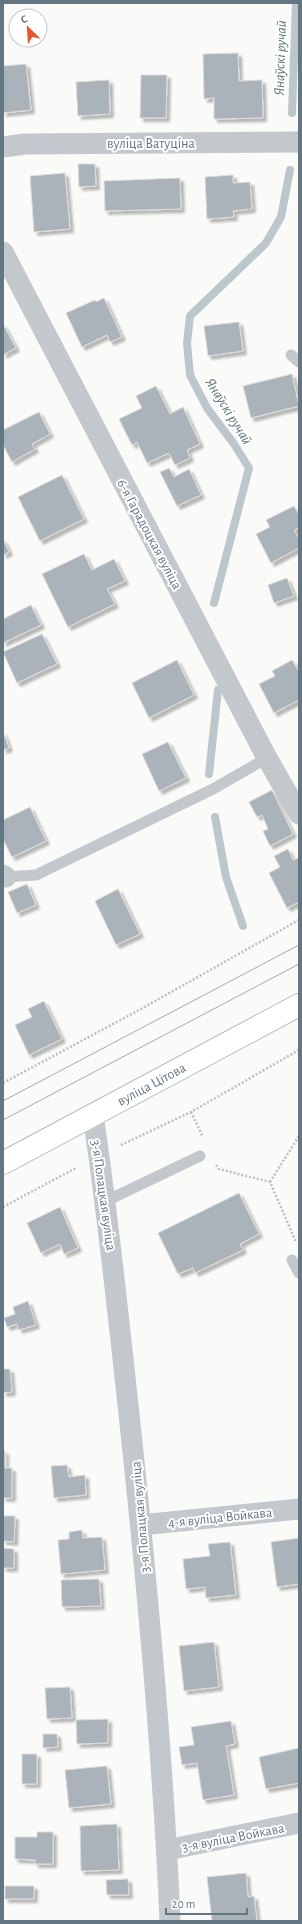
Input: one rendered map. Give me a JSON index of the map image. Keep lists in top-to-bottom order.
{
  "streets": {
    "main road": ["вуліца Цітова"],
    "street": [
      "вуліца Ватуціна",
      "6-я Гарадоцкая вуліца",
      "3-я Полацкая вуліца",
      "4-я вуліца Войкава",
      "3-я вуліца Войкава"
    ]
  },
  "crossings": [
    ["вуліца Цітова", "3-я Полацкая вуліца"],
    ["3-я Полацкая вуліца", "4-я вуліца Войкава"],
    ["3-я Полацкая вуліца", "3-я вуліца Войкава"]
  ],
  "water": ["Янаўскі ручай"],
  "scale_bar": "20 m",
  "north": "top left"
}
